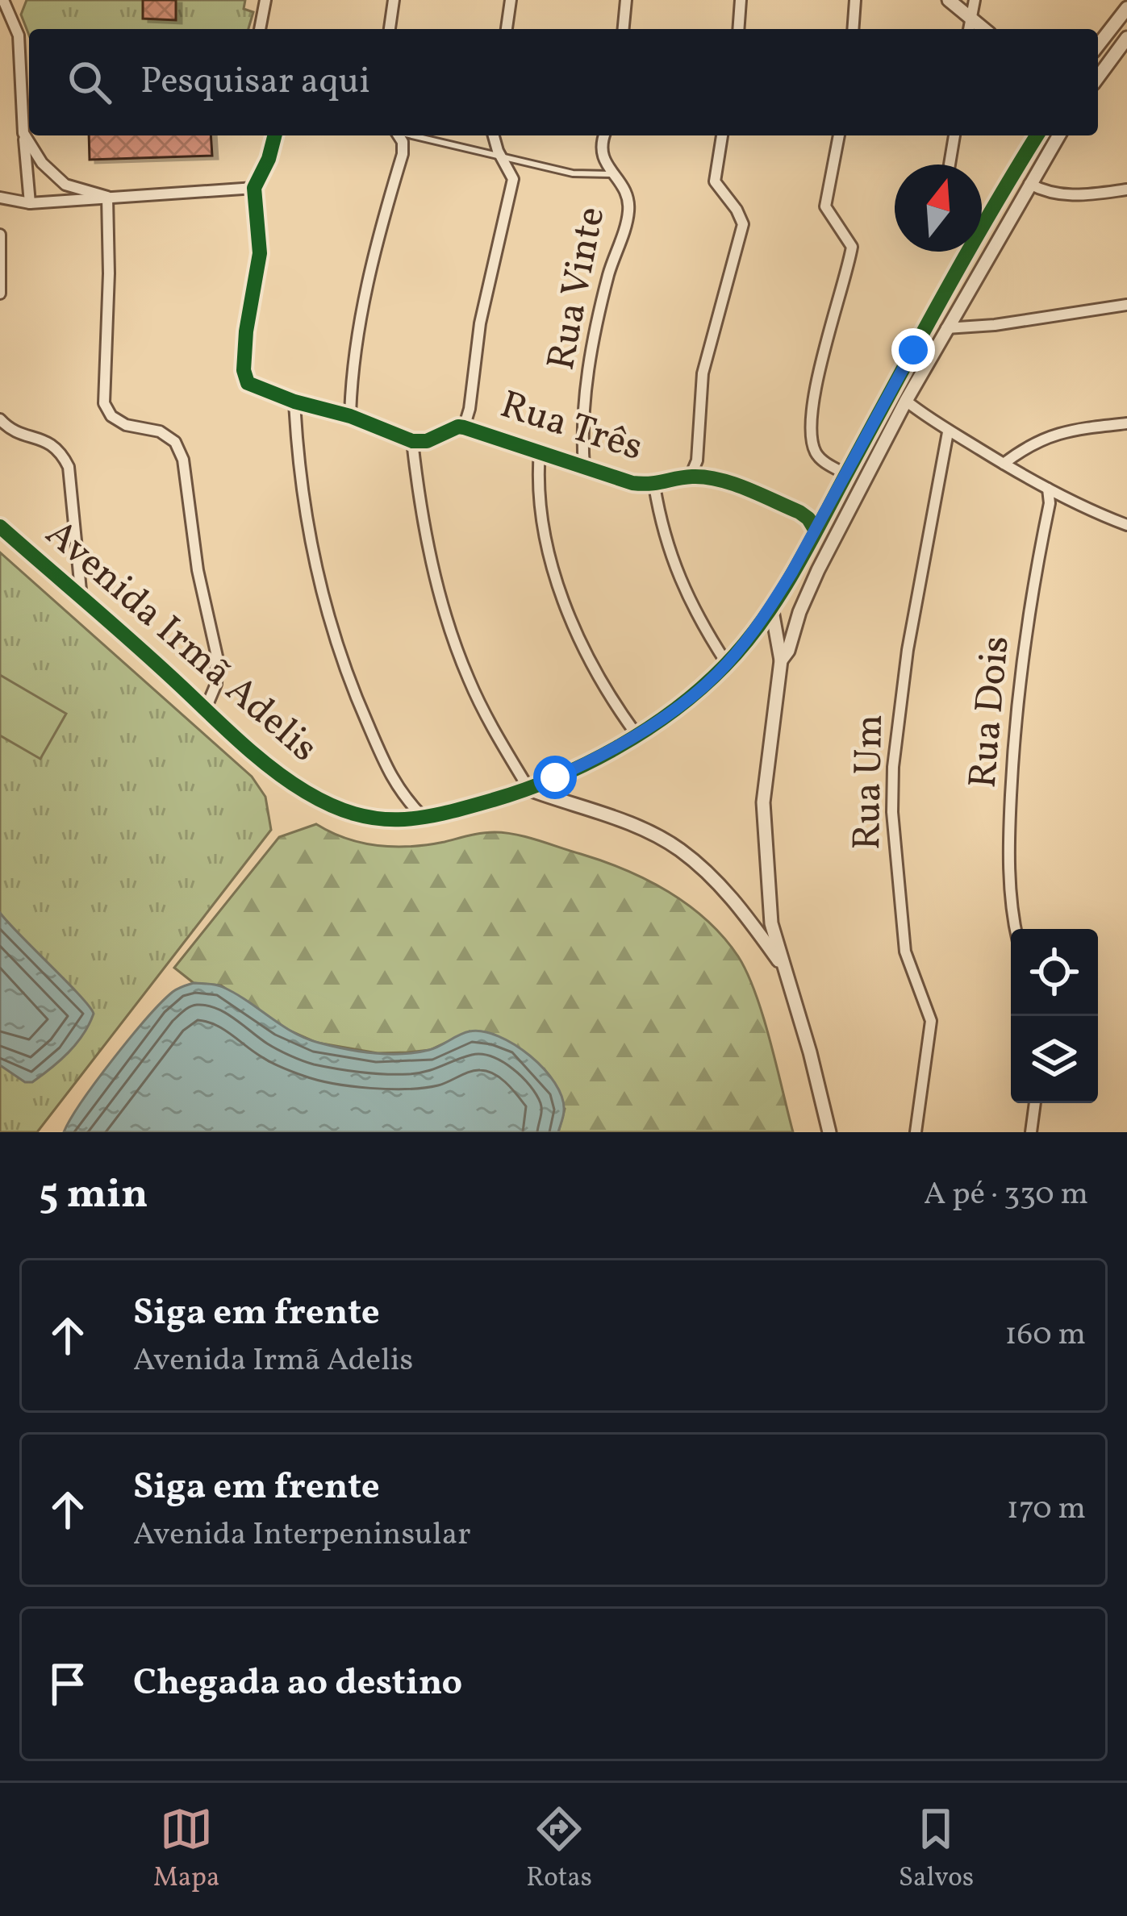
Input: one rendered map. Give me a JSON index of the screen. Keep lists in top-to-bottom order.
{
  "streets": {
    "street": [
      "Rua Vinte",
      "Rua Três",
      "Avenida Irmã Adelis",
      "Rua Dois",
      "Rua Um"
    ]
  },
  "crossings": [
    ["Rua Vinte", "Rua Três"],
    ["Rua Três", "Avenida Irmã Adelis"]
  ],
  "north": "top",
  "page": {
    "search": "Pesquisar aqui",
    "heading": ["5 min", "A pé · 330 m"],
    "list": [
      ["Siga em frente", "Avenida Irmã Adelis", "160 m"],
      ["Siga em frente", "Avenida Interpeninsular", "170 m"],
      "Chegada ao destino"
    ],
    "nav": ["Mapa", "Rotas", "Salvos"]
  }
}
